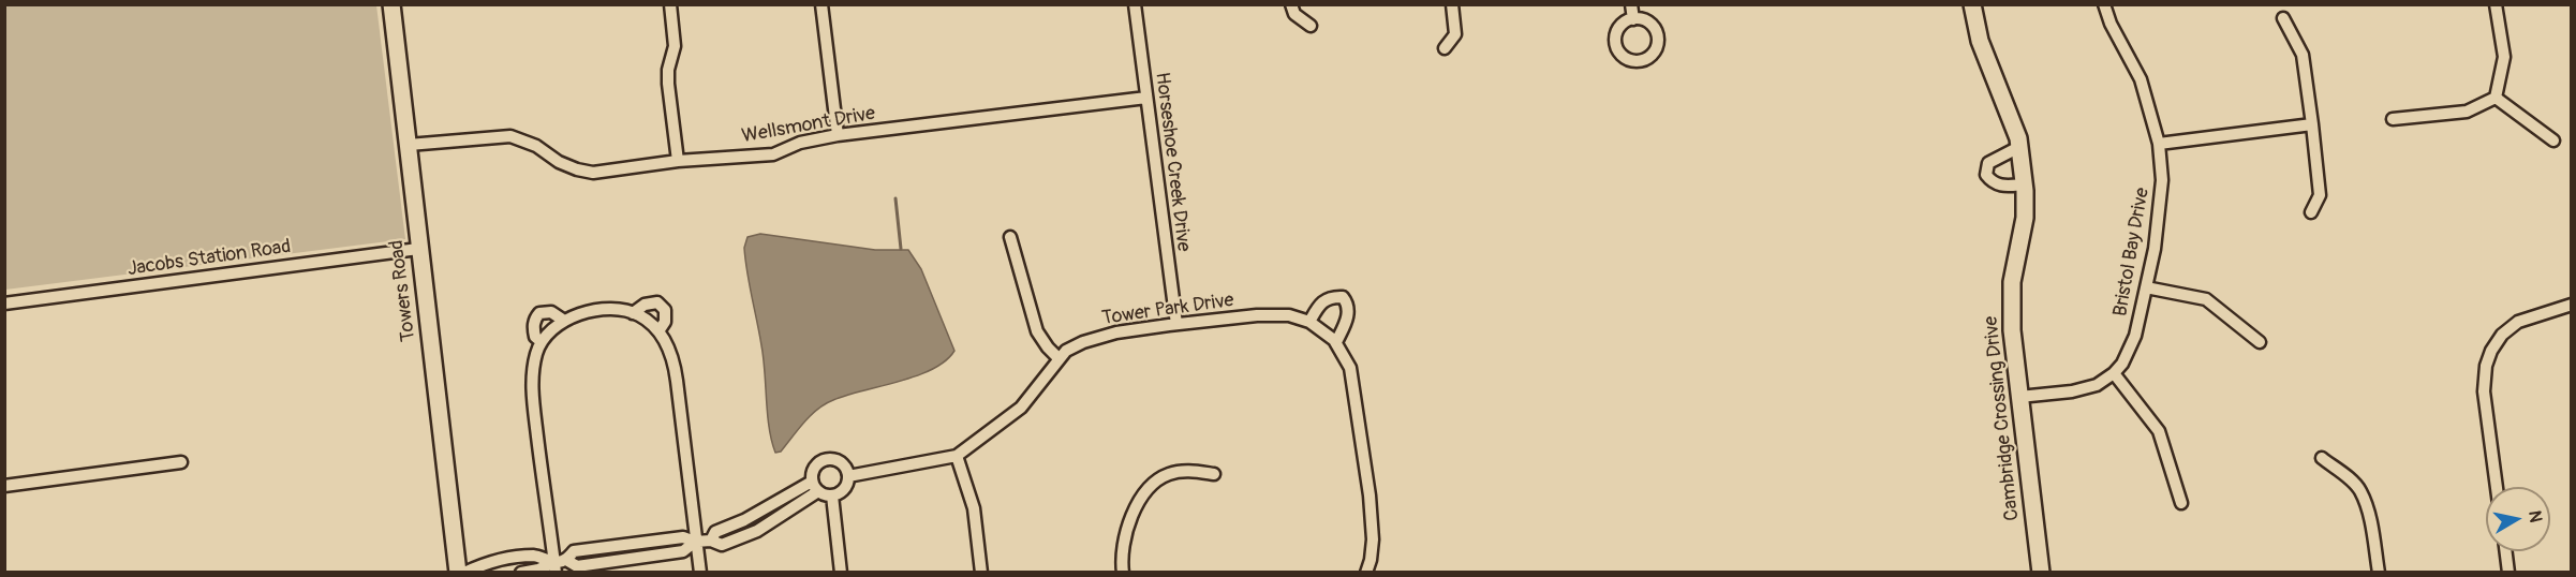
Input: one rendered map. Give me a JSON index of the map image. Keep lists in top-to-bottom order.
{
  "streets": {
    "street": [
      "Wellsmont Drive",
      "Horseshoe Creek Drive",
      "Bristol Bay Drive",
      "Jacobs Station Road",
      "Towers Road",
      "Tower Park Drive",
      "Cambridge Crossing Drive"
    ]
  },
  "crossings": [
    ["Wellsmont Drive", "Horseshoe Creek Drive"],
    ["Wellsmont Drive", "Towers Road"],
    ["Horseshoe Creek Drive", "Tower Park Drive"],
    ["Bristol Bay Drive", "Cambridge Crossing Drive"],
    ["Jacobs Station Road", "Towers Road"]
  ],
  "north": "right"
}
